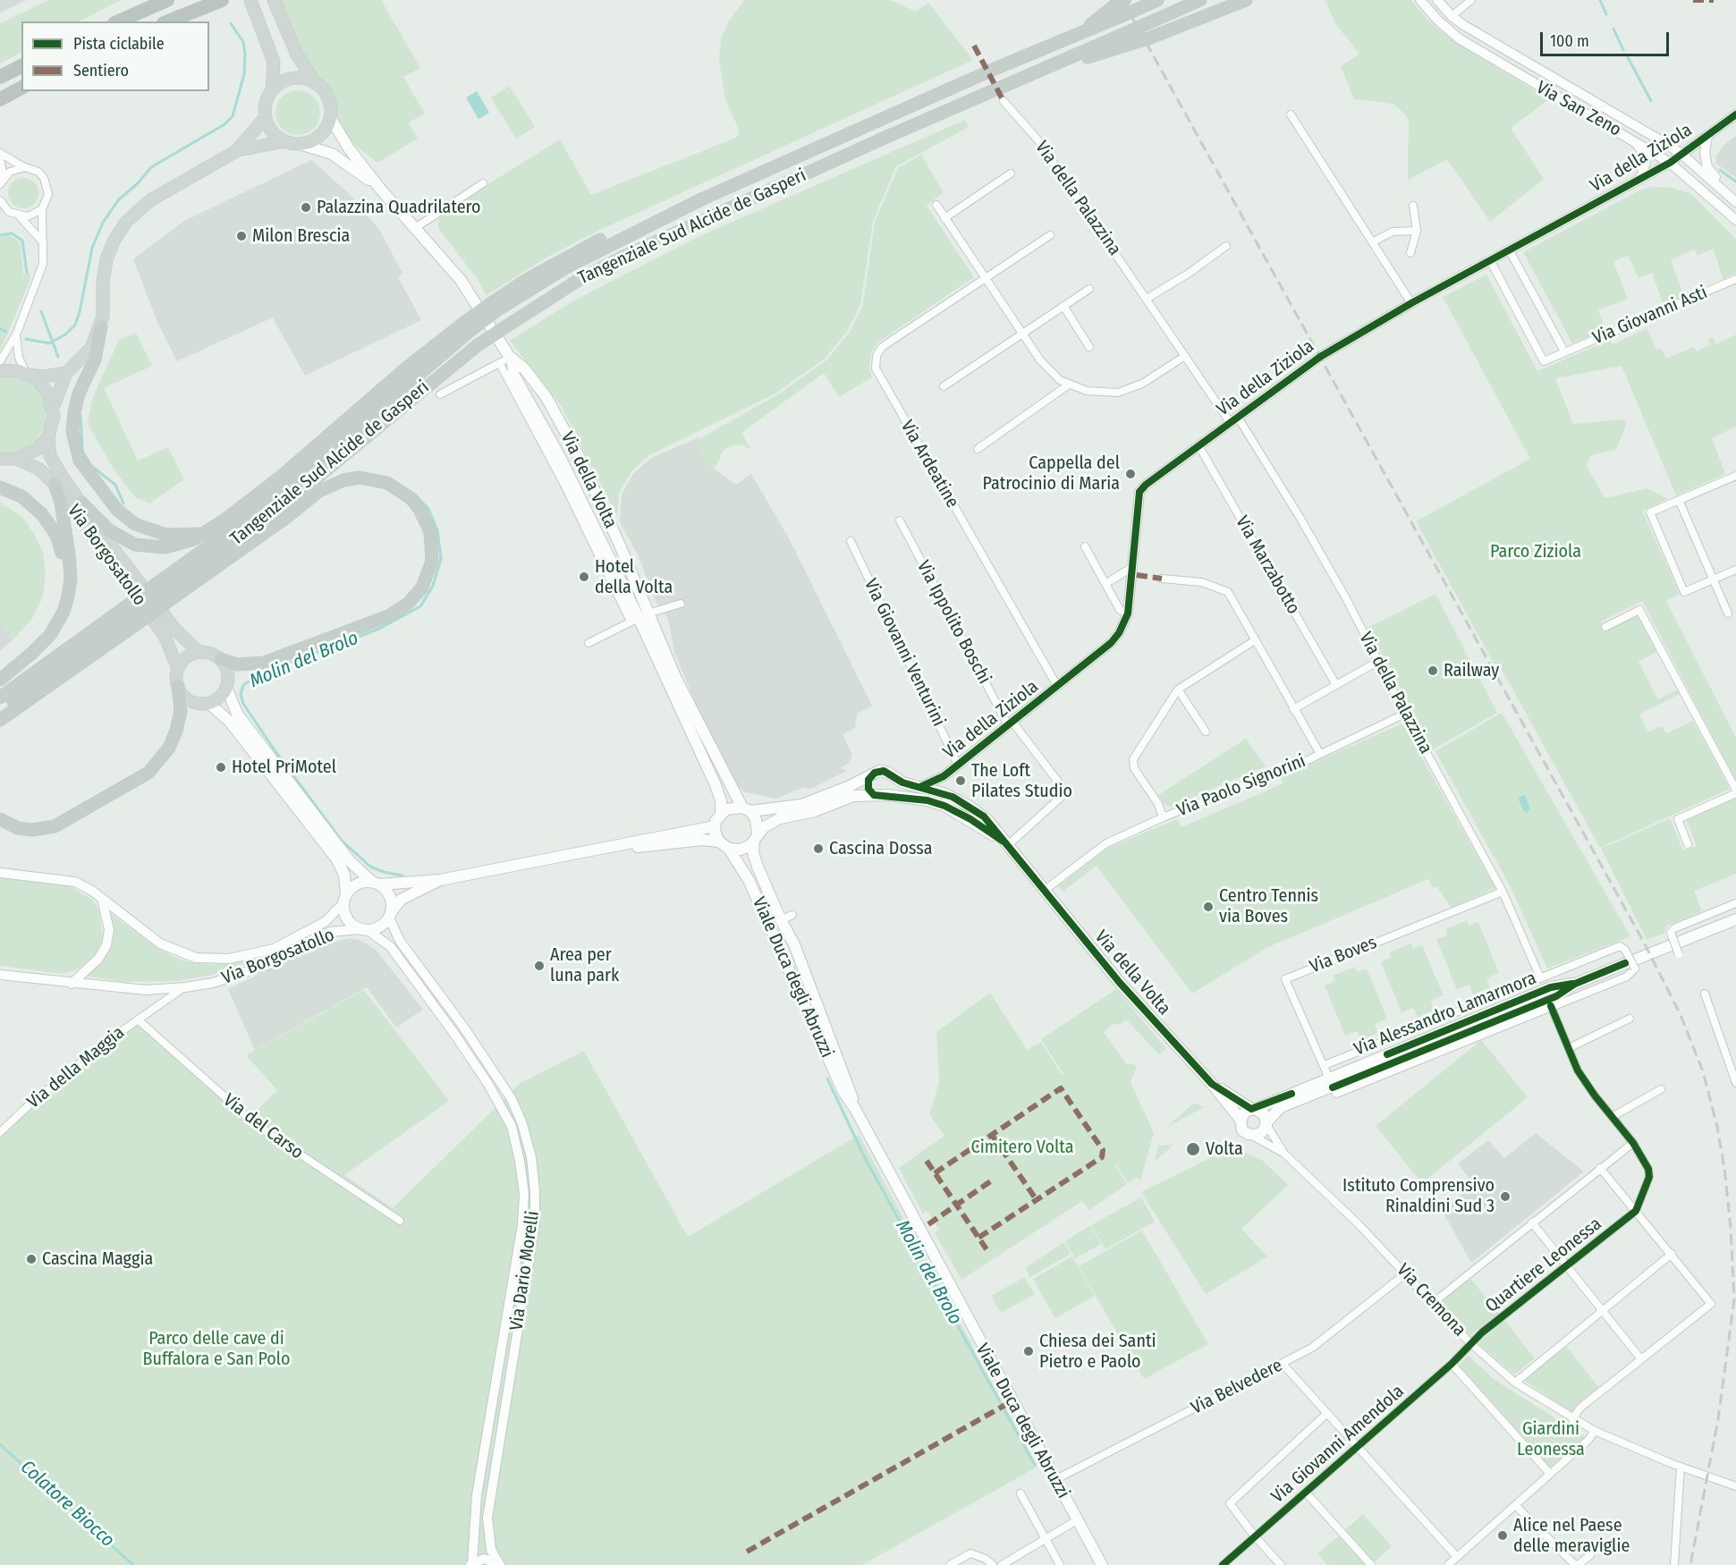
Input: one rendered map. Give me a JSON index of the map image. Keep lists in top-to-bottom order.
{
  "streets": {
    "highway": ["Tangenziale Sud Alcide de Gasperi"],
    "main road": [
      "Via della Volta",
      "Via Borgosatollo",
      "Viale Duca degli Abruzzi",
      "Via Alessandro Lamarmora"
    ],
    "street": [
      "Via San Zeno",
      "Via della Ziziola",
      "Via della Palazzina",
      "Via Giovanni Asti",
      "Via Ardeatine",
      "Via Marzabotto",
      "Via Ippolito Boschi",
      "Via Giovanni Venturini",
      "Via Paolo Signorini",
      "Via Boves",
      "Via della Maggia",
      "Via del Carso",
      "Quartiere Leonessa",
      "Via Dario Morelli",
      "Via Cremona",
      "Via Belvedere",
      "Via Giovanni Amendola"
    ]
  },
  "crossings": [
    ["Via San Zeno", "Via della Ziziola"],
    ["Via della Ziziola", "Via della Palazzina"],
    ["Via della Ziziola", "Via Giovanni Asti"],
    ["Via della Ziziola", "Via Ardeatine"],
    ["Via della Ziziola", "Via Marzabotto"],
    ["Via della Ziziola", "Via Ippolito Boschi"],
    ["Via della Ziziola", "Via Giovanni Venturini"],
    ["Via della Palazzina", "Via Paolo Signorini"],
    ["Via della Palazzina", "Via Boves"],
    ["Via della Palazzina", "Via Alessandro Lamarmora"],
    ["Via della Volta", "Via Ippolito Boschi"],
    ["Via della Volta", "Via Paolo Signorini"],
    ["Via della Volta", "Viale Duca degli Abruzzi"],
    ["Via della Volta", "Via Alessandro Lamarmora"],
    ["Via della Volta", "Via Cremona"],
    ["Via Borgosatollo", "Via della Maggia"],
    ["Via Borgosatollo", "Via Dario Morelli"],
    ["Via Boves", "Via Alessandro Lamarmora"],
    ["Viale Duca degli Abruzzi", "Via Belvedere"],
    ["Via della Maggia", "Via del Carso"],
    ["Quartiere Leonessa", "Via Cremona"],
    ["Quartiere Leonessa", "Via Giovanni Amendola"],
    ["Via Cremona", "Via Belvedere"],
    ["Via Cremona", "Via Giovanni Amendola"]
  ],
  "water": ["Molin del Brolo", "Colatore Biocco"],
  "parks": [
    "Parco Ziziola",
    "Cimitero Volta",
    "Parco delle cave di Buffalora e San Polo",
    "Giardini Leonessa"
  ],
  "places": [
    "Palazzina Quadrilatero",
    "Milon Brescia",
    "Cappella del Patrocinio di Maria",
    "Hotel della Volta",
    "Railway",
    "Hotel PriMotel",
    "The Loft Pilates Studio",
    "Cascina Dossa",
    "Centro Tennis via Boves",
    "Area per luna park",
    "Volta",
    "Istituto Comprensivo Rinaldini Sud 3",
    "Cascina Maggia",
    "Chiesa dei Santi Pietro e Paolo",
    "Alice nel Paese delle meraviglie"
  ],
  "legend": ["Pista ciclabile", "Sentiero"],
  "scale_bar": "100 m"
}
